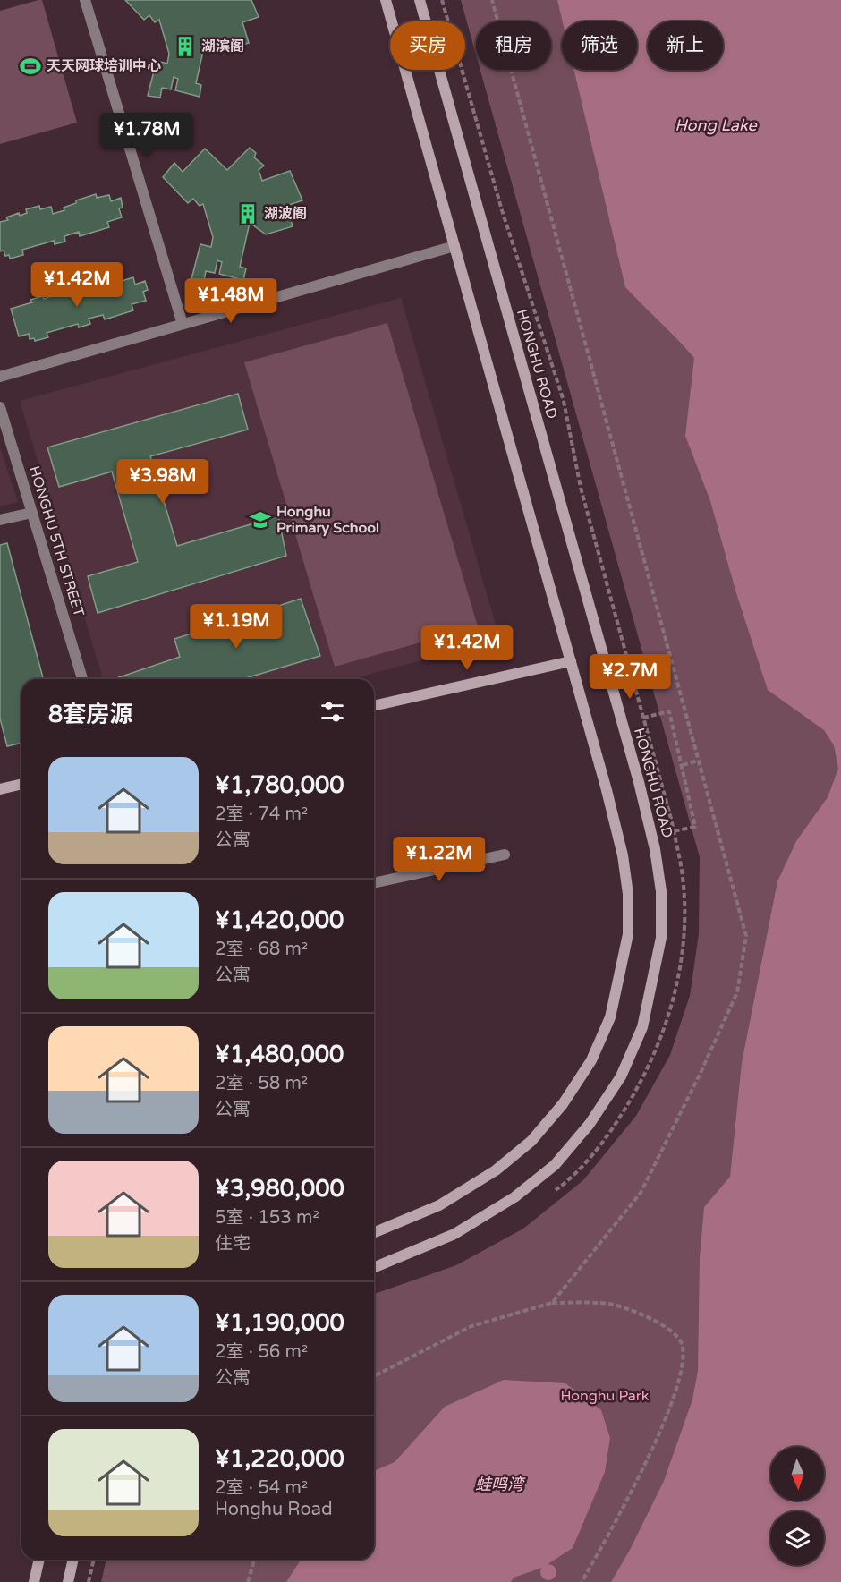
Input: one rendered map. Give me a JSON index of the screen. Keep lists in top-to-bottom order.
{
  "streets": {
    "street": ["HONGHU ROAD", "HONGHU 5TH STREET"]
  },
  "water": ["Hong Lake", "蛙鸣湾"],
  "parks": ["Honghu Park"],
  "places": {
    "building": ["湖滨阁", "湖波阁"],
    "sports": ["天天网球培训中心"],
    "school or university": ["Honghu Primary School"]
  },
  "north": "bottom",
  "page": {
    "chip": [
      "买房",
      "租房",
      "筛选",
      "新上"
    ],
    "price": [
      "¥1.78M",
      "¥1.42M",
      "¥1.48M",
      "¥3.98M",
      "¥1.19M",
      "¥1.42M",
      "¥2.7M",
      "¥1.22M"
    ],
    "heading": "8套房源",
    "list": [
      {
        "name": "¥1,780,000",
        "note": "2室 · 74 m² · 公寓"
      },
      {
        "name": "¥1,420,000",
        "note": "2室 · 68 m² · 公寓"
      },
      {
        "name": "¥1,480,000",
        "note": "2室 · 58 m² · 公寓"
      },
      {
        "name": "¥3,980,000",
        "note": "5室 · 153 m² · 住宅"
      },
      {
        "name": "¥1,190,000",
        "note": "2室 · 56 m² · 公寓"
      },
      {
        "name": "¥1,220,000",
        "note": "2室 · 54 m² · Honghu Road"
      }
    ]
  }
}
